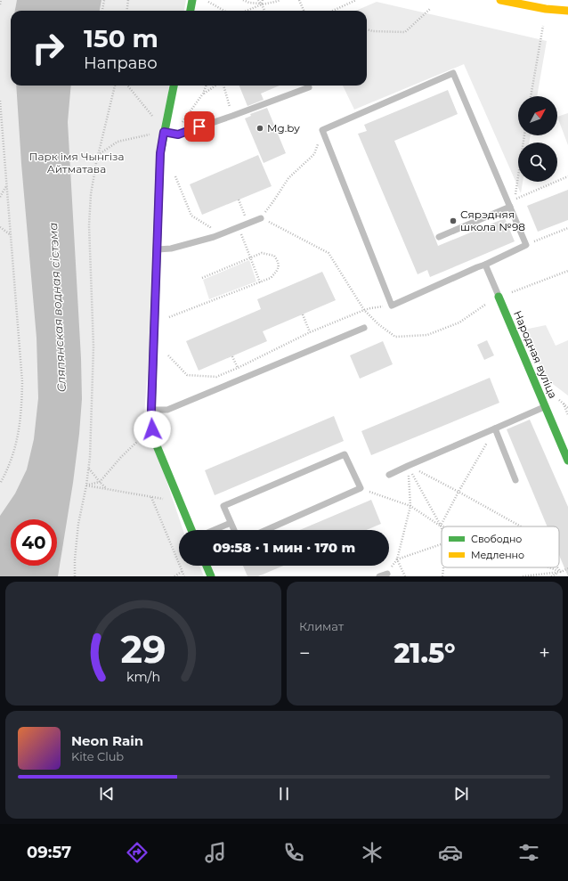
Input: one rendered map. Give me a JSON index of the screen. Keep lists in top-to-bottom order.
{
  "streets": {
    "street": ["Народная вуліца"]
  },
  "water": ["Сляпянская водная сістэма"],
  "parks": ["Парк імя Чынгіза Айтматава"],
  "places": ["Mg.by", "Сярэдняя школа №98"],
  "legend": ["Свободно", "Медленно"],
  "north": "top right",
  "page": {
    "turn": ["150 m", "Направо"],
    "limit": "40",
    "trip": "09:58 · 1 мин · 170 m",
    "tile": "Климат",
    "heat": ["−", "21.5°", "+"],
    "song": ["Neon Rain", "Kite Club"],
    "tabs": "09:57",
    "gauge": ["29", "km/h"]
  }
}
